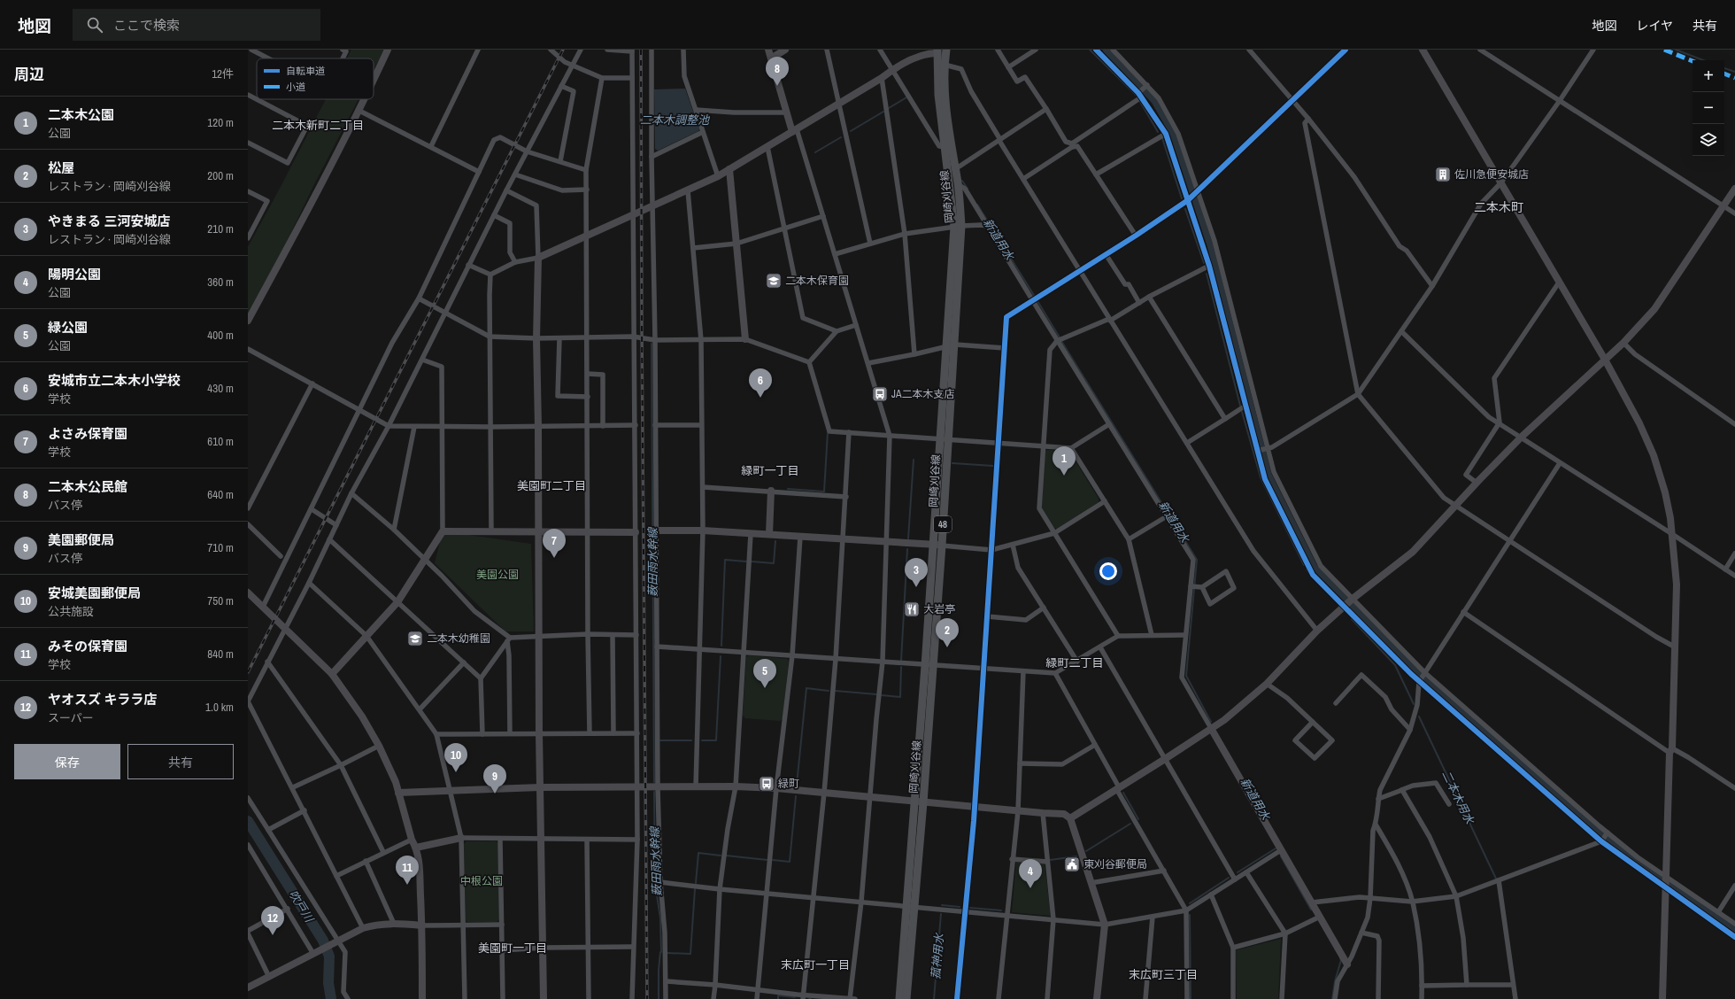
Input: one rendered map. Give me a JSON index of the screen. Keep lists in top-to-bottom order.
{
  "streets": {
    "main road": ["岡崎刈谷線", "48"]
  },
  "districts": [
    "二本木新町二丁目",
    "二本木町",
    "緑町一丁目",
    "美園町二丁目",
    "緑町二丁目",
    "美園町一丁目",
    "末広町一丁目",
    "末広町三丁目"
  ],
  "water": [
    "二本木調整池",
    "新道用水",
    "薮田雨水幹線",
    "二本木用水",
    "吹戸川",
    "菰神用水"
  ],
  "parks": ["美園公園", "中根公園"],
  "places": {
    "building": ["佐川急便安城店"],
    "school or university": ["二本木保育園", "二本木幼稚園"],
    "bus stop": ["JA二本木支店", "緑町"],
    "restaurant": ["大岩亭"],
    "public building": ["東刈谷郵便局"]
  },
  "legend": ["自転車道", "小道"],
  "page": {
    "header": "地図",
    "search": "ここで検索",
    "nav": ["地図", "レイヤ", "共有"],
    "heading": ["周辺", "12件"],
    "pins": [
      "8",
      "6",
      "1",
      "7",
      "3",
      "2",
      "5",
      "10",
      "9",
      "11",
      "4",
      "12"
    ],
    "map_buttons": ["+", "−"],
    "list": [
      {
        "mark": "1",
        "name": "二本木公園",
        "note": "公園",
        "value": "120 m"
      },
      {
        "mark": "2",
        "name": "松屋",
        "note": "レストラン · 岡崎刈谷線",
        "value": "200 m"
      },
      {
        "mark": "3",
        "name": "やきまる 三河安城店",
        "note": "レストラン · 岡崎刈谷線",
        "value": "210 m"
      },
      {
        "mark": "4",
        "name": "陽明公園",
        "note": "公園",
        "value": "360 m"
      },
      {
        "mark": "5",
        "name": "緑公園",
        "note": "公園",
        "value": "400 m"
      },
      {
        "mark": "6",
        "name": "安城市立二本木小学校",
        "note": "学校",
        "value": "430 m"
      },
      {
        "mark": "7",
        "name": "よさみ保育園",
        "note": "学校",
        "value": "610 m"
      },
      {
        "mark": "8",
        "name": "二本木公民館",
        "note": "バス停",
        "value": "640 m"
      },
      {
        "mark": "9",
        "name": "美園郵便局",
        "note": "バス停",
        "value": "710 m"
      },
      {
        "mark": "10",
        "name": "安城美園郵便局",
        "note": "公共施設",
        "value": "750 m"
      },
      {
        "mark": "11",
        "name": "みその保育園",
        "note": "学校",
        "value": "840 m"
      },
      {
        "mark": "12",
        "name": "ヤオスズ キララ店",
        "note": "スーパー",
        "value": "1.0 km"
      }
    ],
    "buttons": ["保存", "共有"]
  }
}
